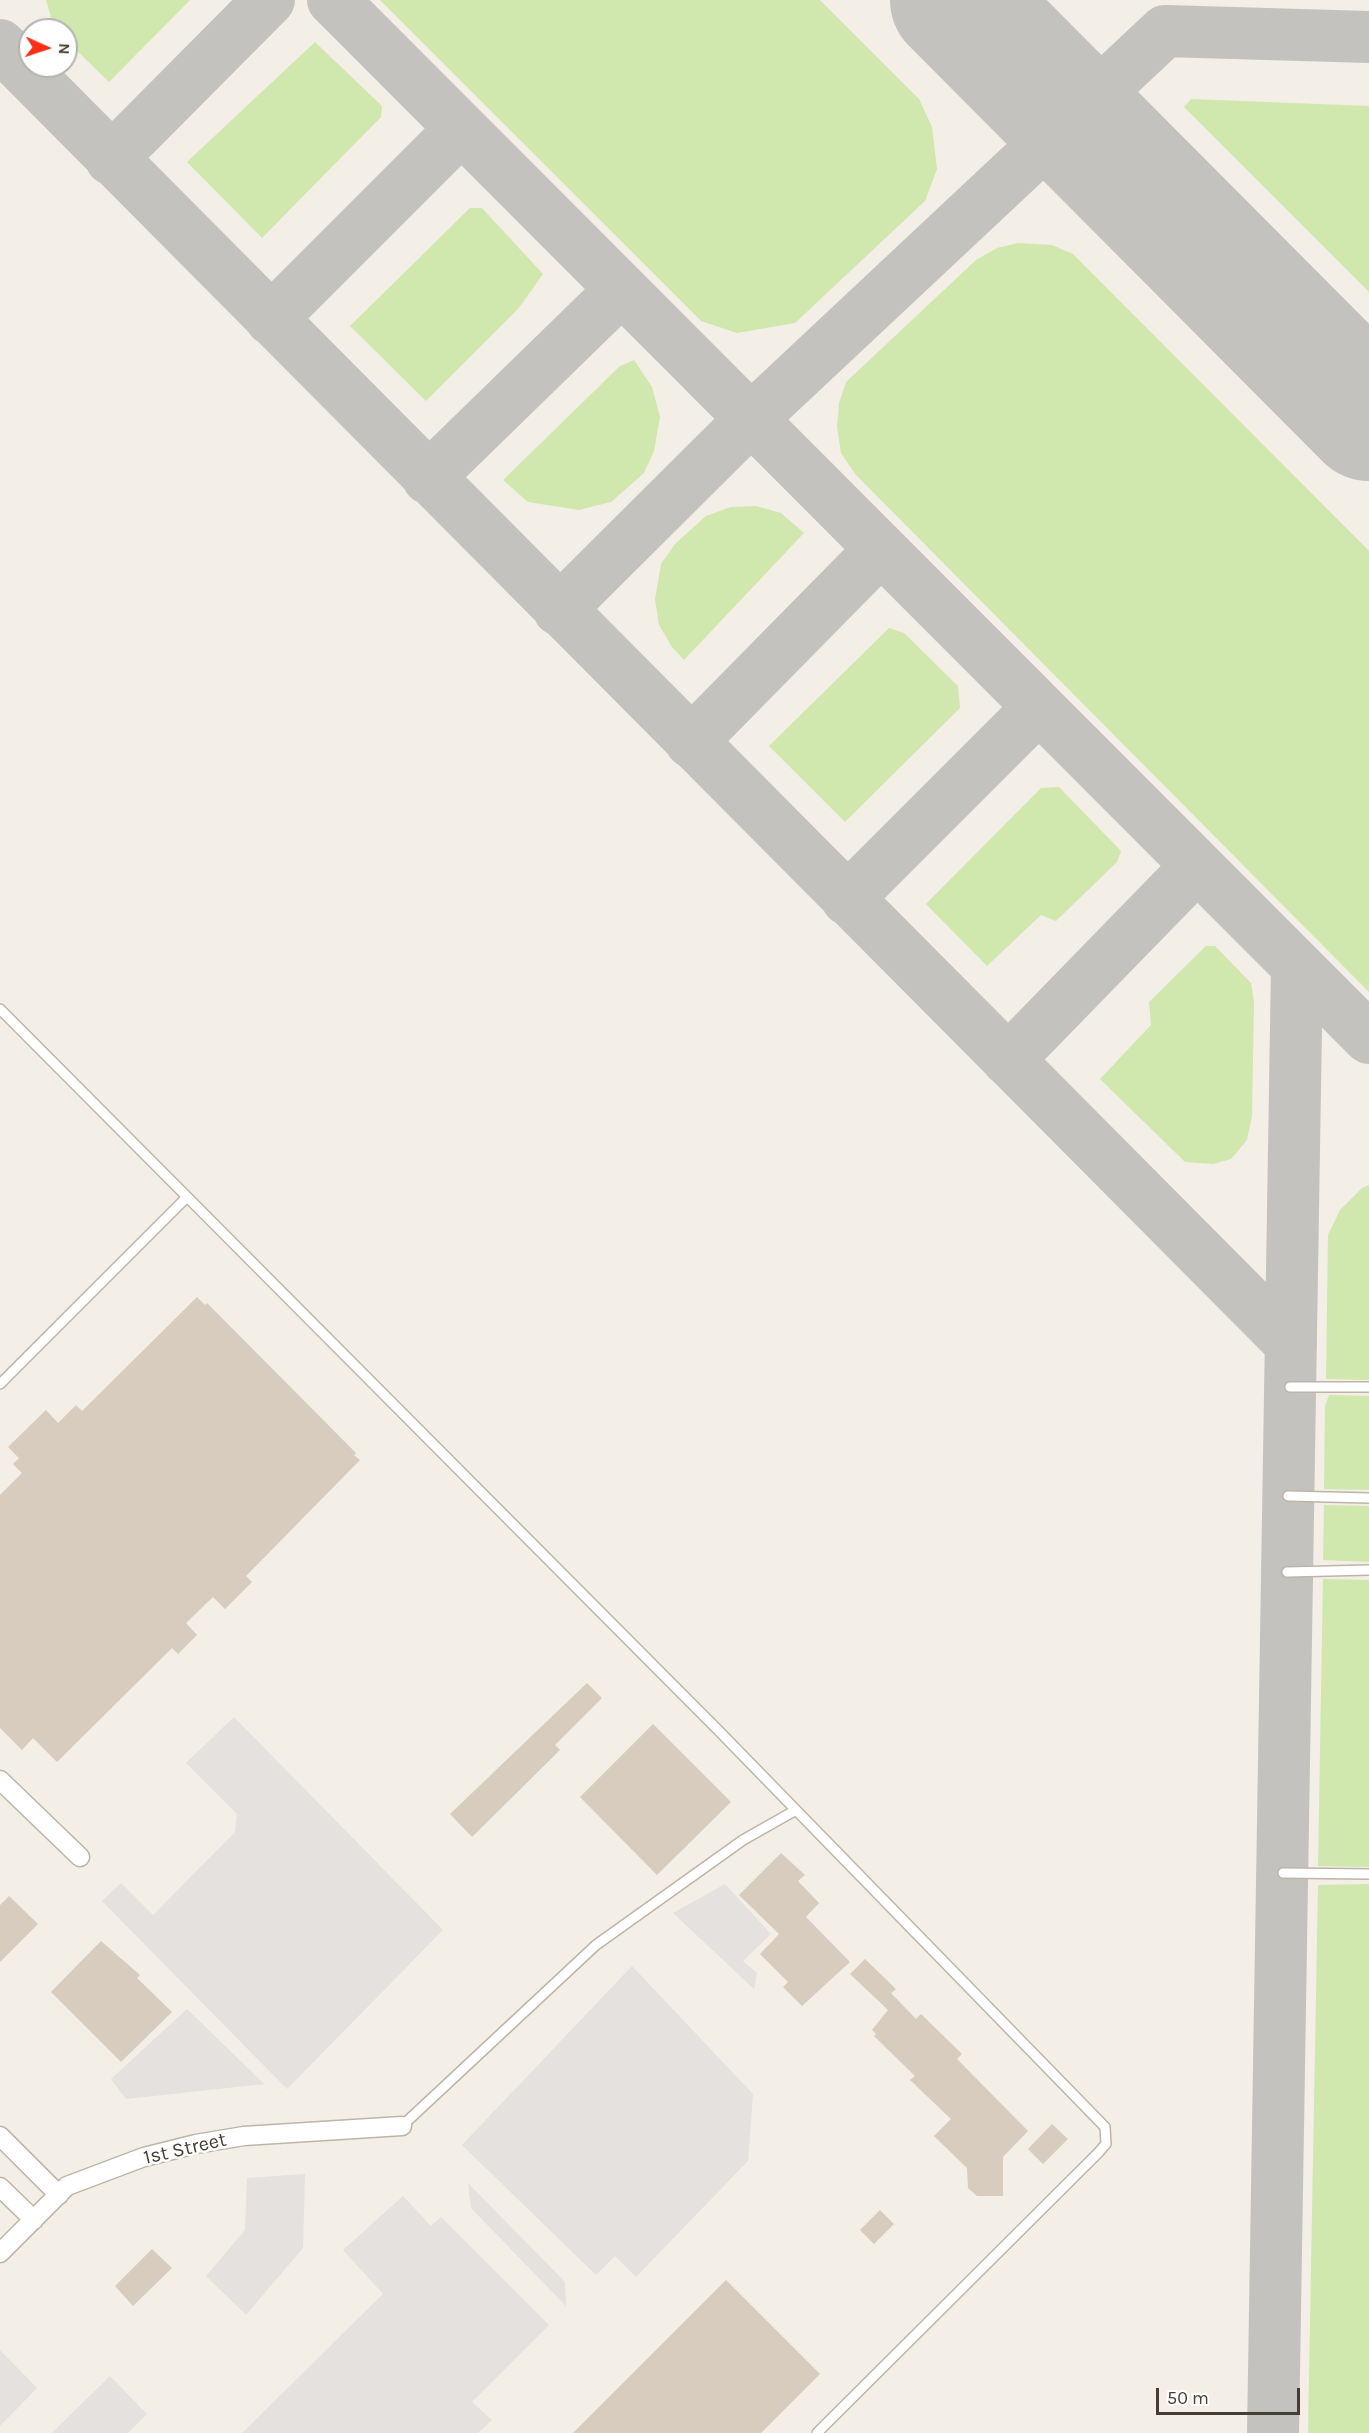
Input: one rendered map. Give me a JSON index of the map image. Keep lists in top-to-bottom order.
{
  "streets": {
    "street": ["1st Street"]
  },
  "scale_bar": "50 m",
  "north": "right"
}
